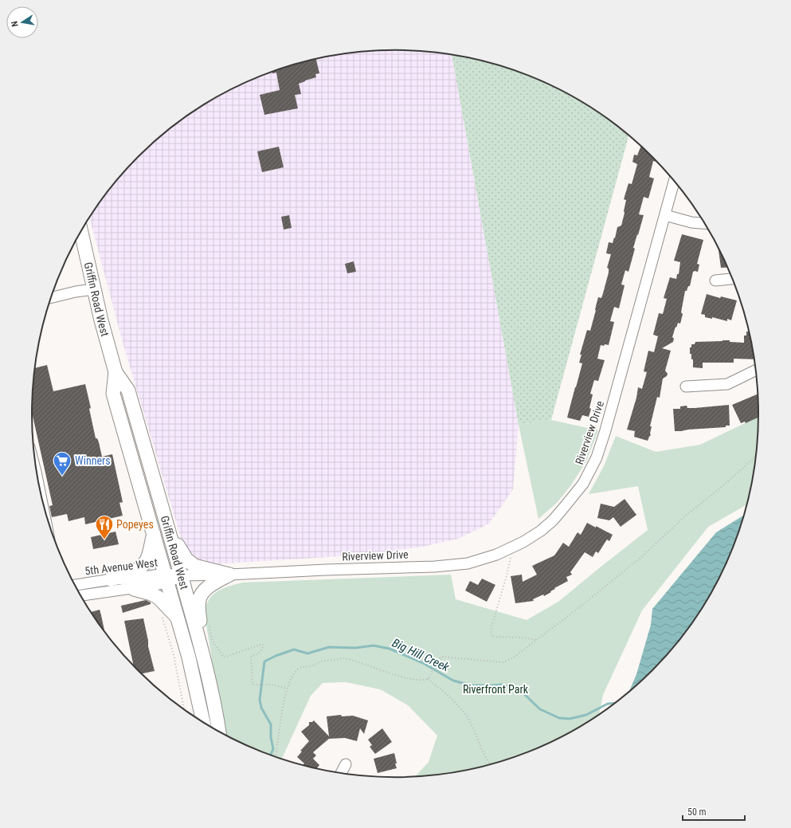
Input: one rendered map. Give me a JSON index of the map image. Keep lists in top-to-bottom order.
{
  "streets": {
    "main road": ["Griffin Road West"],
    "street": ["Riverview Drive", "5th Avenue West"]
  },
  "crossings": [
    ["Griffin Road West", "Riverview Drive"],
    ["Griffin Road West", "5th Avenue West"],
    ["Riverview Drive", "5th Avenue West"]
  ],
  "water": ["Big Hill Creek"],
  "parks": ["Riverfront Park"],
  "places": {
    "supermarket": ["Winners"],
    "restaurant": ["Popeyes"]
  },
  "scale_bar": "50 m",
  "north": "left"
}
